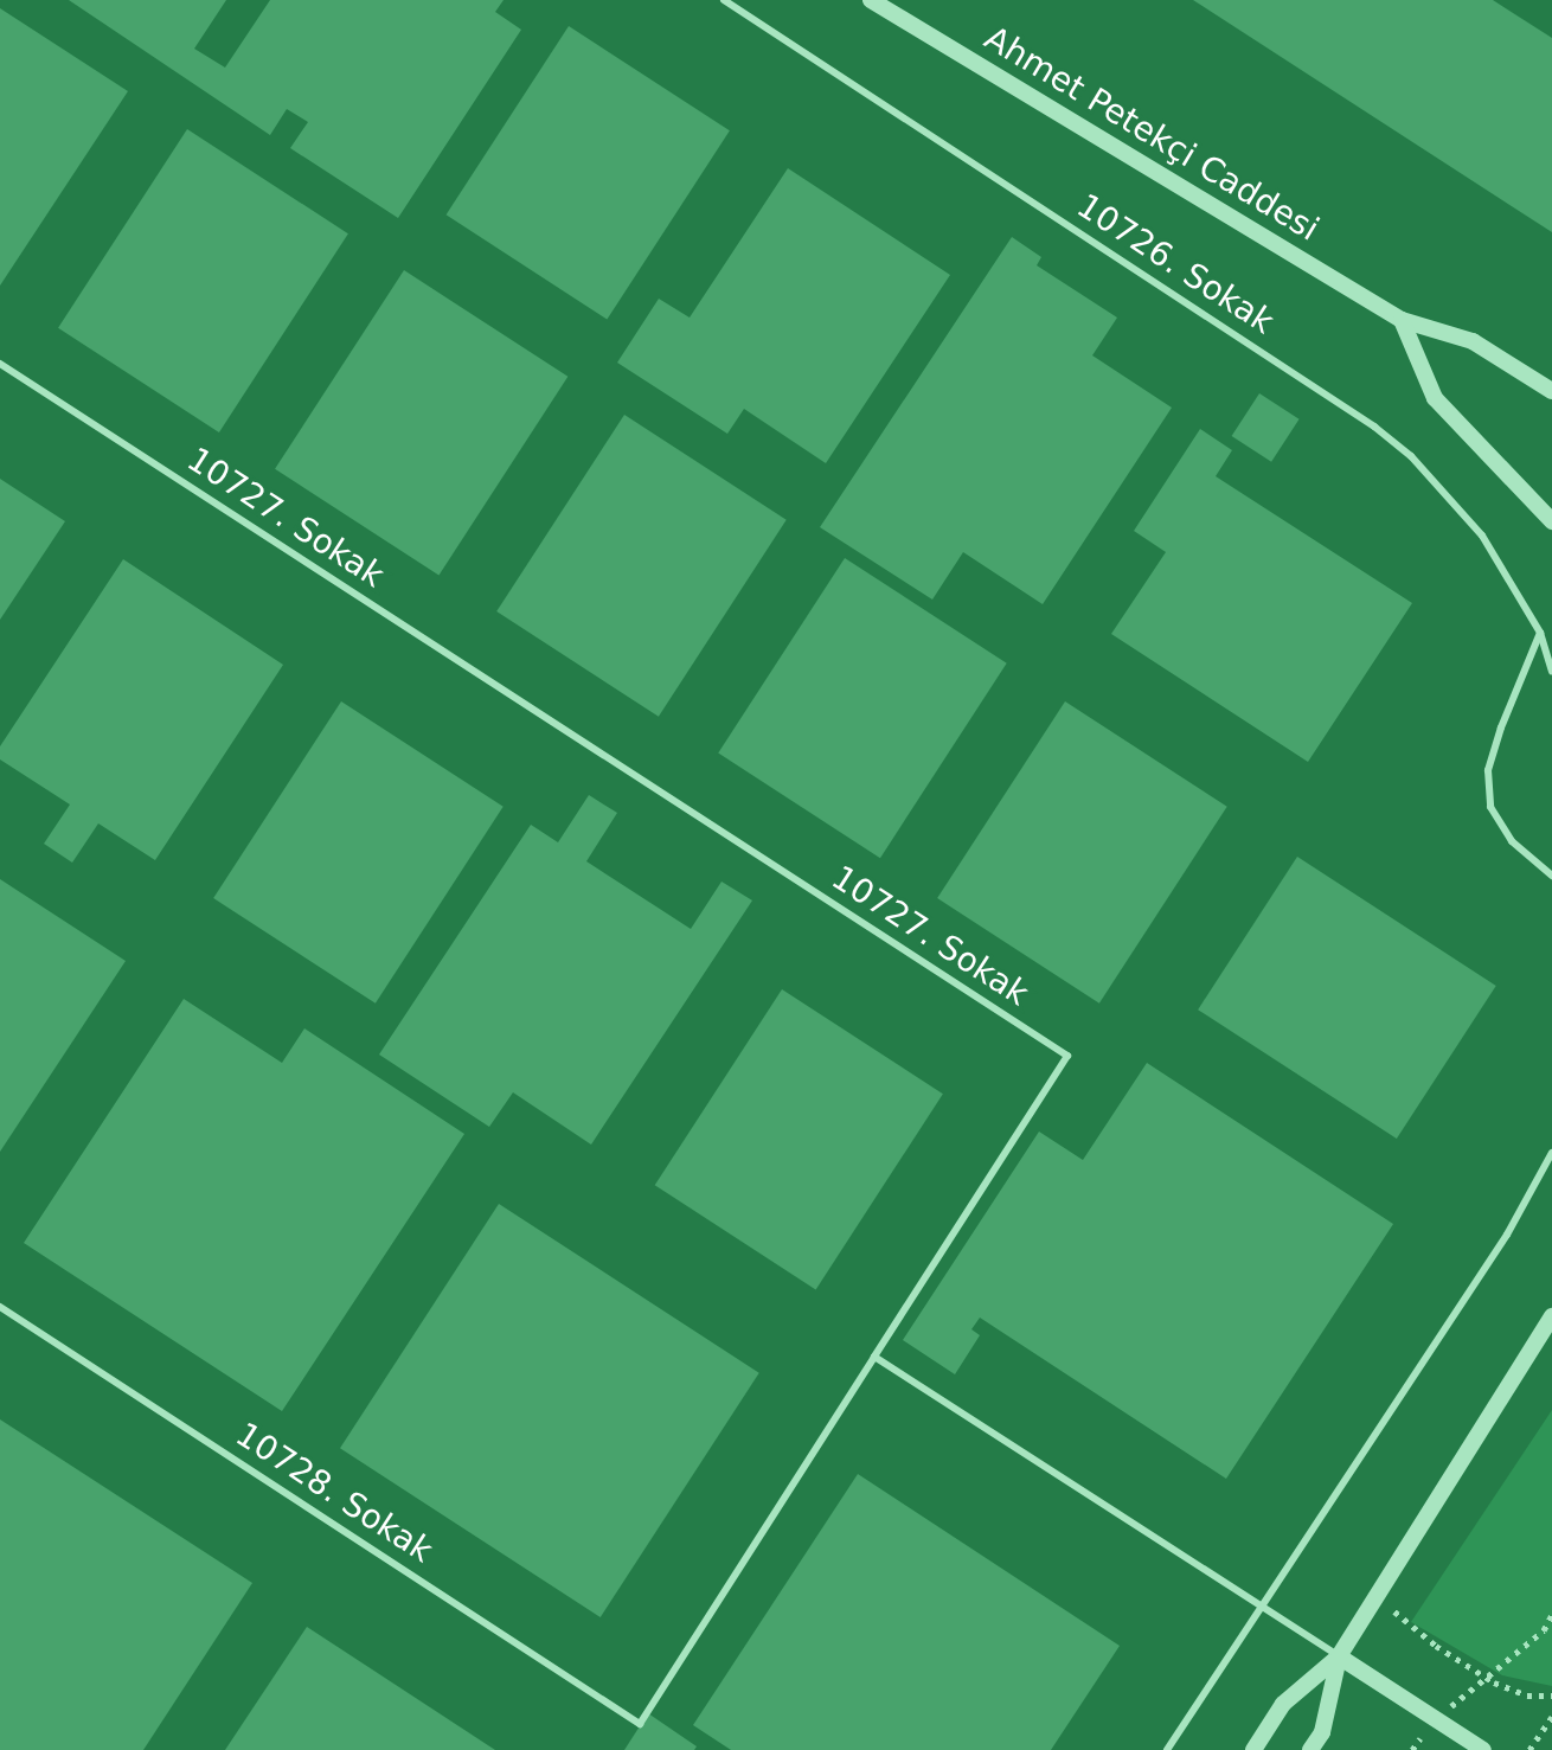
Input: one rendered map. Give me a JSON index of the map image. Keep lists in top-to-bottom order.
{
  "streets": {
    "street": ["Ahmet Petekçi Caddesi"],
    "lane": ["10726. Sokak", "10727. Sokak", "10728. Sokak"]
  },
  "crossings": [
    ["10727. Sokak", "10728. Sokak"]
  ]
}
